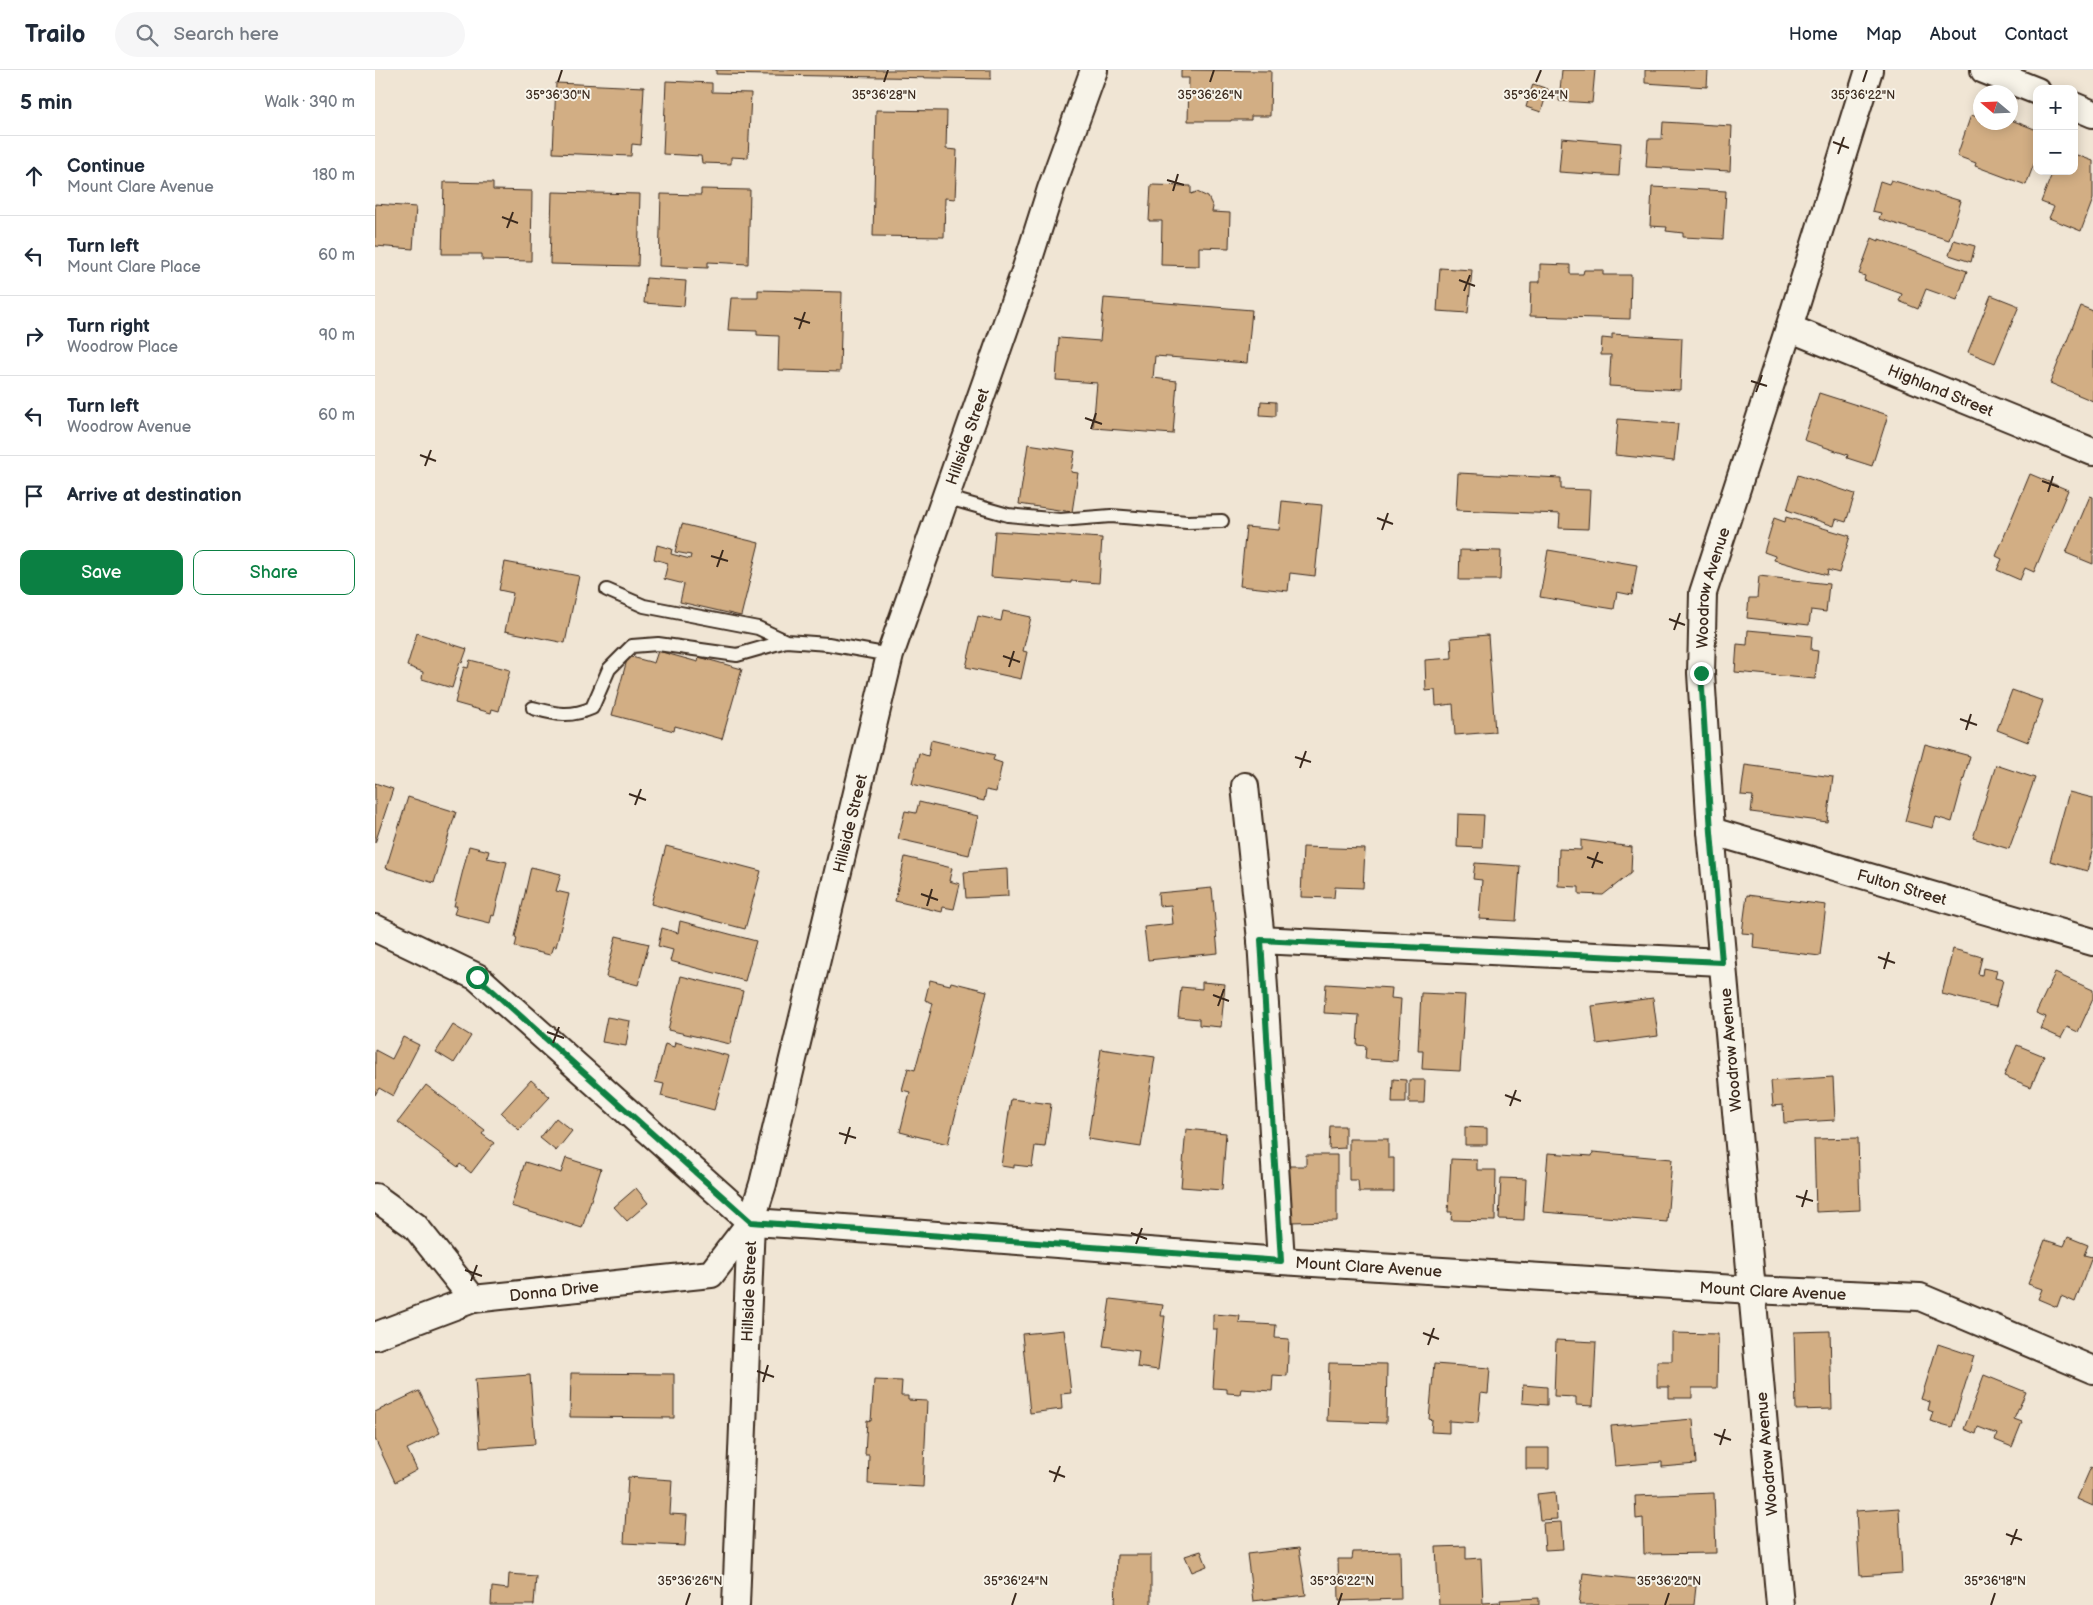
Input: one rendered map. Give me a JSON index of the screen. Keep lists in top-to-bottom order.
{
  "streets": {
    "street": [
      "Highland Street",
      "Hillside Street",
      "Woodrow Avenue",
      "Fulton Street",
      "Mount Clare Avenue",
      "Donna Drive"
    ]
  },
  "crossings": [
    ["Highland Street", "Woodrow Avenue"],
    ["Hillside Street", "Mount Clare Avenue"],
    ["Hillside Street", "Donna Drive"],
    ["Woodrow Avenue", "Fulton Street"],
    ["Woodrow Avenue", "Mount Clare Avenue"],
    ["Mount Clare Avenue", "Donna Drive"]
  ],
  "north": "left",
  "page": {
    "header": "Trailo",
    "search": "Search here",
    "nav": [
      "Home",
      "Map",
      "About",
      "Contact"
    ],
    "heading": ["5 min", "Walk · 390 m"],
    "map_buttons": ["+", "−"],
    "list": [
      ["Continue", "Mount Clare Avenue", "180 m"],
      ["Turn left", "Mount Clare Place", "60 m"],
      ["Turn right", "Woodrow Place", "90 m"],
      ["Turn left", "Woodrow Avenue", "60 m"],
      "Arrive at destination"
    ],
    "buttons": ["Save", "Share"]
  },
  "coordinates": [
    "35°36'30\"N",
    "35°36'28\"N",
    "35°36'26\"N",
    "35°36'24\"N",
    "35°36'22\"N",
    "35°36'20\"N",
    "35°36'18\"N"
  ]
}
